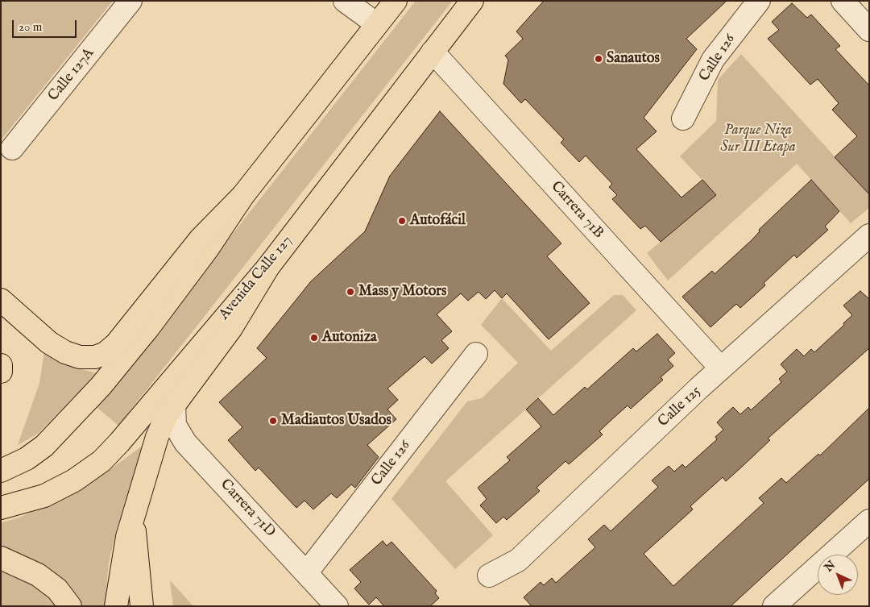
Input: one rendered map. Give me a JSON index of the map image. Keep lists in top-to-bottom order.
{
  "streets": {
    "main road": ["Avenida Calle 127"],
    "street": [
      "Calle 126",
      "Calle 127A",
      "Carrera 71B",
      "Calle 125",
      "Carrera 71D"
    ]
  },
  "crossings": [
    ["Calle 126", "Carrera 71D"],
    ["Carrera 71B", "Avenida Calle 127"],
    ["Carrera 71B", "Calle 125"]
  ],
  "parks": ["Parque Niza Sur III Etapa"],
  "places": [
    "Sanautos",
    "Autofácil",
    "Mass y Motors",
    "Autoniza",
    "Madiautos Usados"
  ],
  "scale_bar": "20 m",
  "north": "top left"
}
